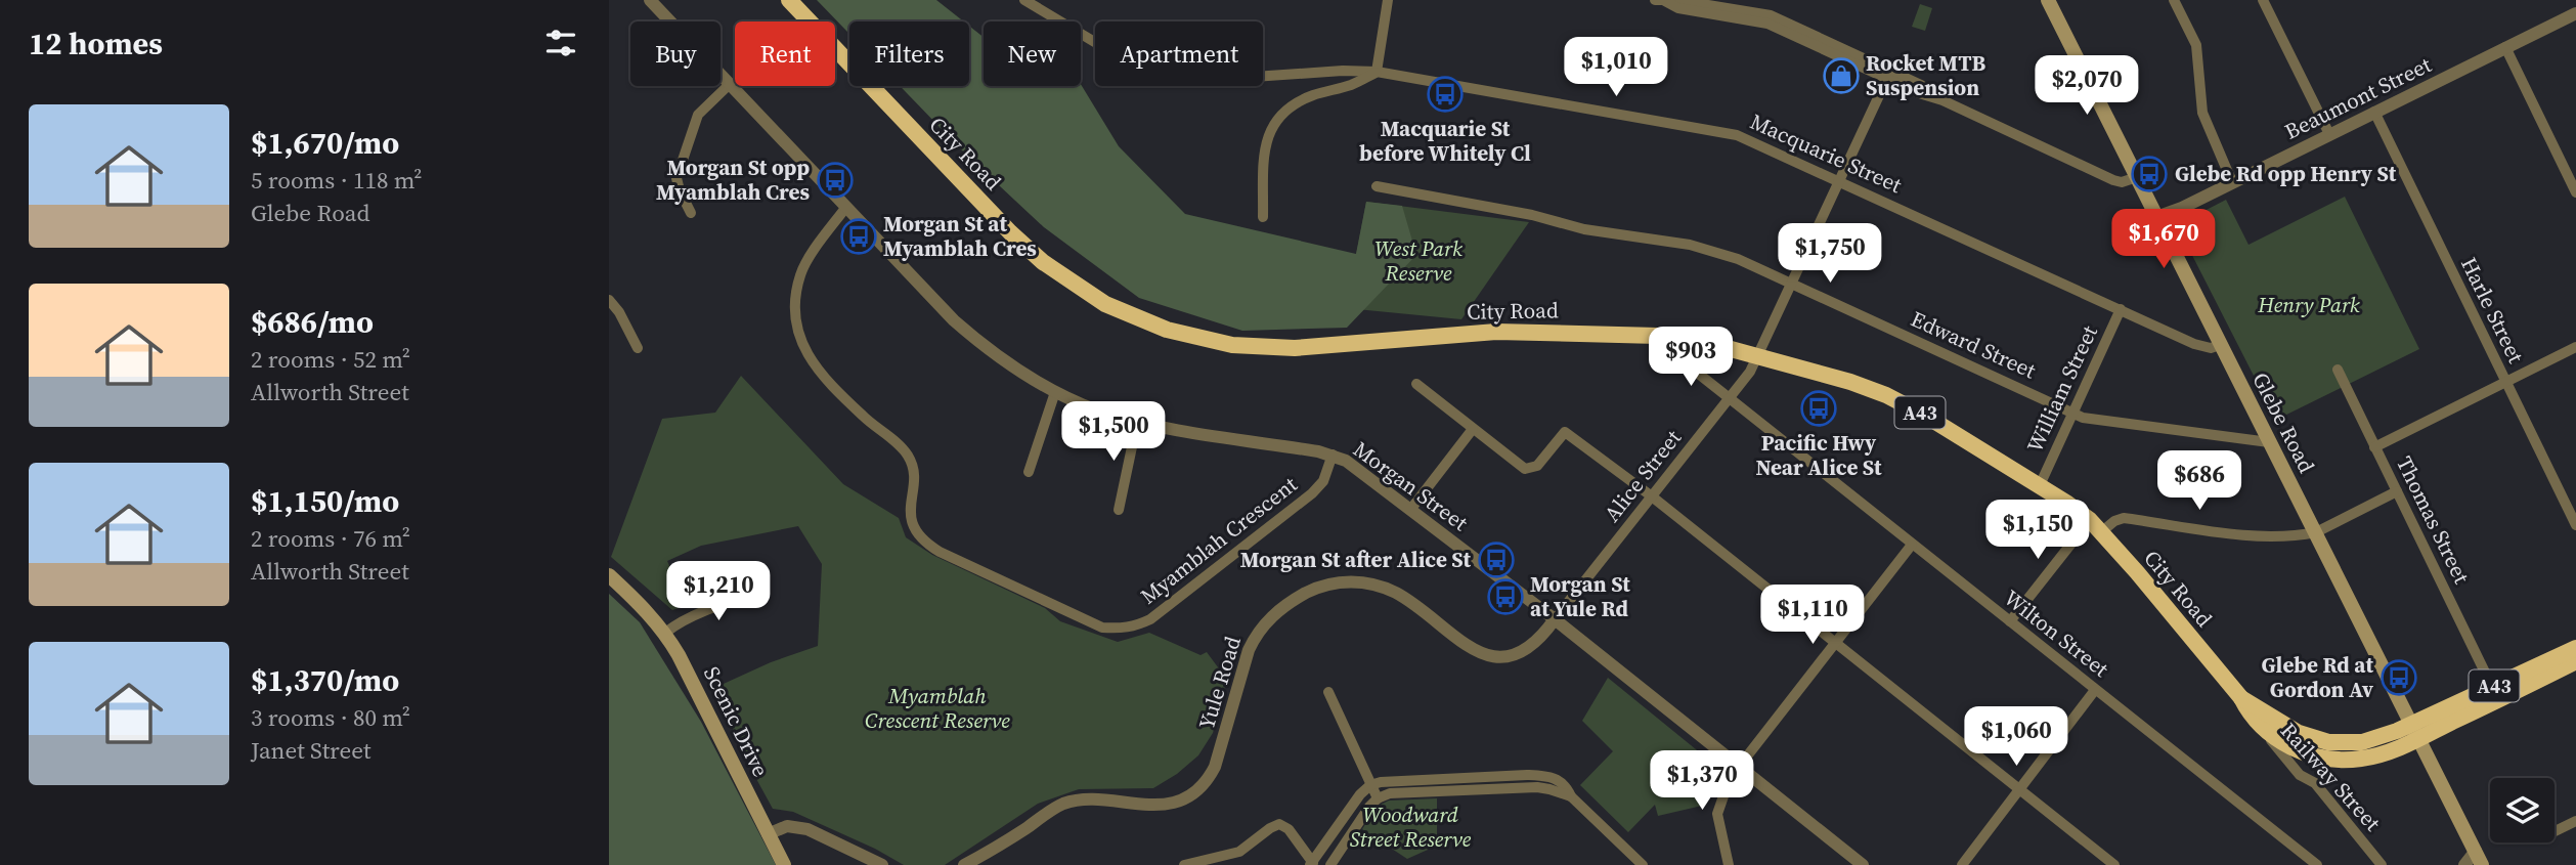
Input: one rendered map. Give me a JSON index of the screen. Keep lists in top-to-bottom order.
{
  "streets": {
    "highway": ["City Road", "A43"],
    "main road": ["Glebe Road", "Scenic Drive"],
    "street": [
      "Beaumont Street",
      "Macquarie Street",
      "Harle Street",
      "Edward Street",
      "William Street",
      "Alice Street",
      "Morgan Street",
      "Thomas Street",
      "Myamblah Crescent",
      "Wilton Street",
      "Yule Road",
      "Railway Street"
    ]
  },
  "crossings": [
    ["Beaumont Street", "Harle Street"],
    ["Beaumont Street", "Glebe Road"],
    ["City Road", "William Street"],
    ["City Road", "A43"],
    ["City Road", "Glebe Road"],
    ["City Road", "Alice Street"],
    ["City Road", "Railway Street"],
    ["Macquarie Street", "William Street"],
    ["Macquarie Street", "Glebe Road"],
    ["Macquarie Street", "Alice Street"],
    ["Edward Street", "William Street"],
    ["Edward Street", "Glebe Road"],
    ["Edward Street", "Alice Street"],
    ["A43", "Glebe Road"],
    ["A43", "Thomas Street"],
    ["Alice Street", "Morgan Street"],
    ["Alice Street", "Wilton Street"],
    ["Alice Street", "Yule Road"],
    ["Morgan Street", "Myamblah Crescent"],
    ["Morgan Street", "Yule Road"]
  ],
  "parks": [
    "West Park Reserve",
    "Henry Park",
    "Myamblah Crescent Reserve",
    "Woodward Street Reserve"
  ],
  "places": {
    "shop": ["Rocket MTB Suspension"],
    "bus stop": [
      "Macquarie St before Whitely Cl",
      "Glebe Rd opp Henry St",
      "Morgan St opp Myamblah Cres",
      "Morgan St at Myamblah Cres",
      "Pacific Hwy Near Alice St",
      "Morgan St after Alice St",
      "Morgan St at Yule Rd",
      "Glebe Rd at Gordon Av"
    ]
  },
  "page": {
    "heading": "12 homes",
    "chip": [
      "Buy",
      "Rent",
      "Filters",
      "New",
      "Apartment"
    ],
    "price": [
      "$1,010",
      "$2,070",
      "$1,670",
      "$1,750",
      "$903",
      "$1,500",
      "$686",
      "$1,150",
      "$1,210",
      "$1,110",
      "$1,060",
      "$1,370"
    ],
    "list": [
      {
        "name": "$1,670/mo",
        "note": "5 rooms · 118 m² · Glebe Road"
      },
      {
        "name": "$686/mo",
        "note": "2 rooms · 52 m² · Allworth Street"
      },
      {
        "name": "$1,150/mo",
        "note": "2 rooms · 76 m² · Allworth Street"
      },
      {
        "name": "$1,370/mo",
        "note": "3 rooms · 80 m² · Janet Street"
      }
    ]
  }
}
